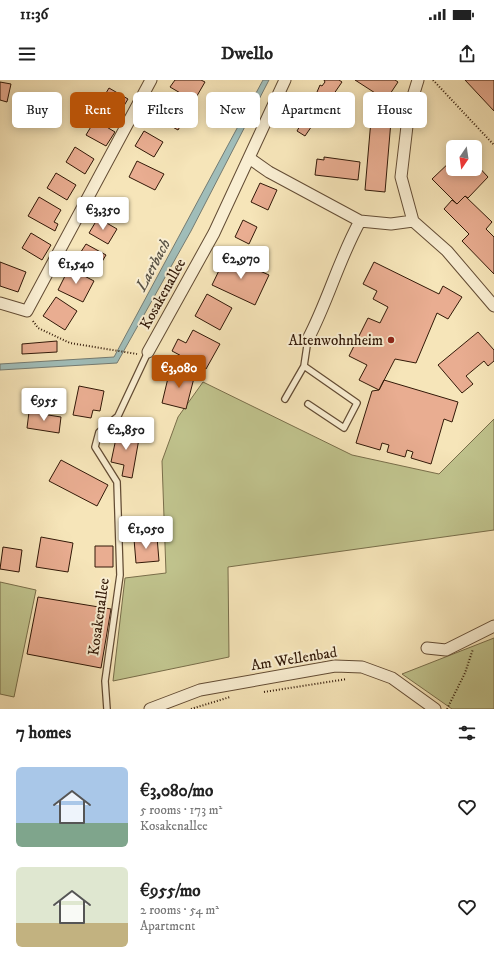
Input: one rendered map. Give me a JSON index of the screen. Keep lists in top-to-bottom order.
{
  "streets": {
    "street": ["Kosakenallee", "Am Wellenbad"]
  },
  "water": ["Laerbach"],
  "places": ["Altenwohnheim"],
  "north": "bottom",
  "page": {
    "status": "11:36",
    "header": "Dwello",
    "chip": [
      "Buy",
      "Rent",
      "Filters",
      "New",
      "Apartment",
      "House"
    ],
    "price": [
      "€3,350",
      "€2,970",
      "€1,540",
      "€3,080",
      "€955",
      "€2,850",
      "€1,050"
    ],
    "heading": "7 homes",
    "list": [
      {
        "name": "€3,080/mo",
        "note": "5 rooms · 173 m² · Kosakenallee"
      },
      {
        "name": "€955/mo",
        "note": "2 rooms · 54 m² · Apartment"
      }
    ]
  }
}
